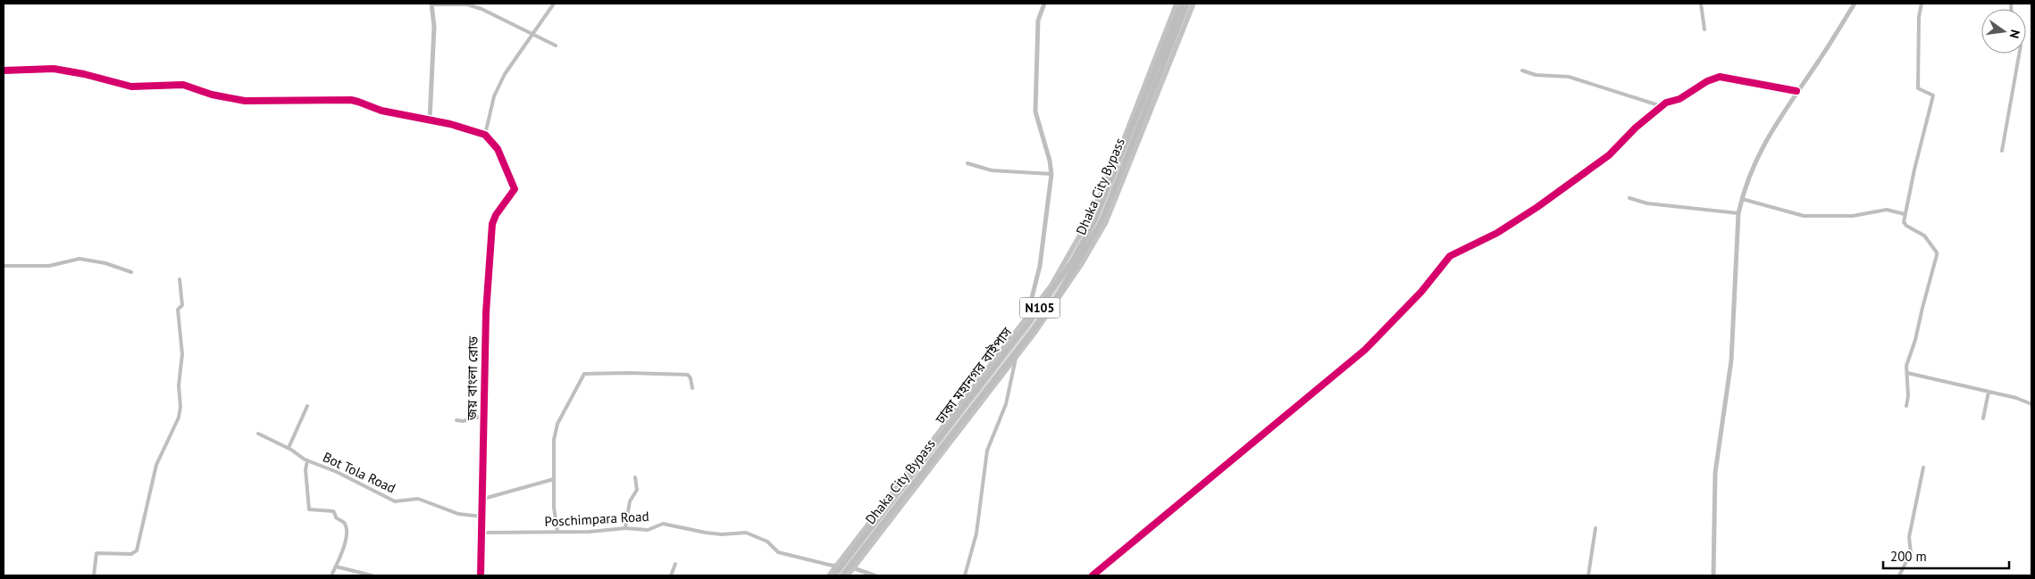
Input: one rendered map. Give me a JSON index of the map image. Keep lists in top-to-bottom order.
{
  "streets": {
    "highway": ["Dhaka City Bypass", "N105", "ঢাকা মহানগর বাইপাস"],
    "street": ["জয় বাংলা রোড", "Bot Tola Road", "Poschimpara Road"]
  },
  "crossings": [
    ["জয় বাংলা রোড", "Bot Tola Road"],
    ["জয় বাংলা রোড", "Poschimpara Road"]
  ],
  "scale_bar": "200 m",
  "north": "right"
}
